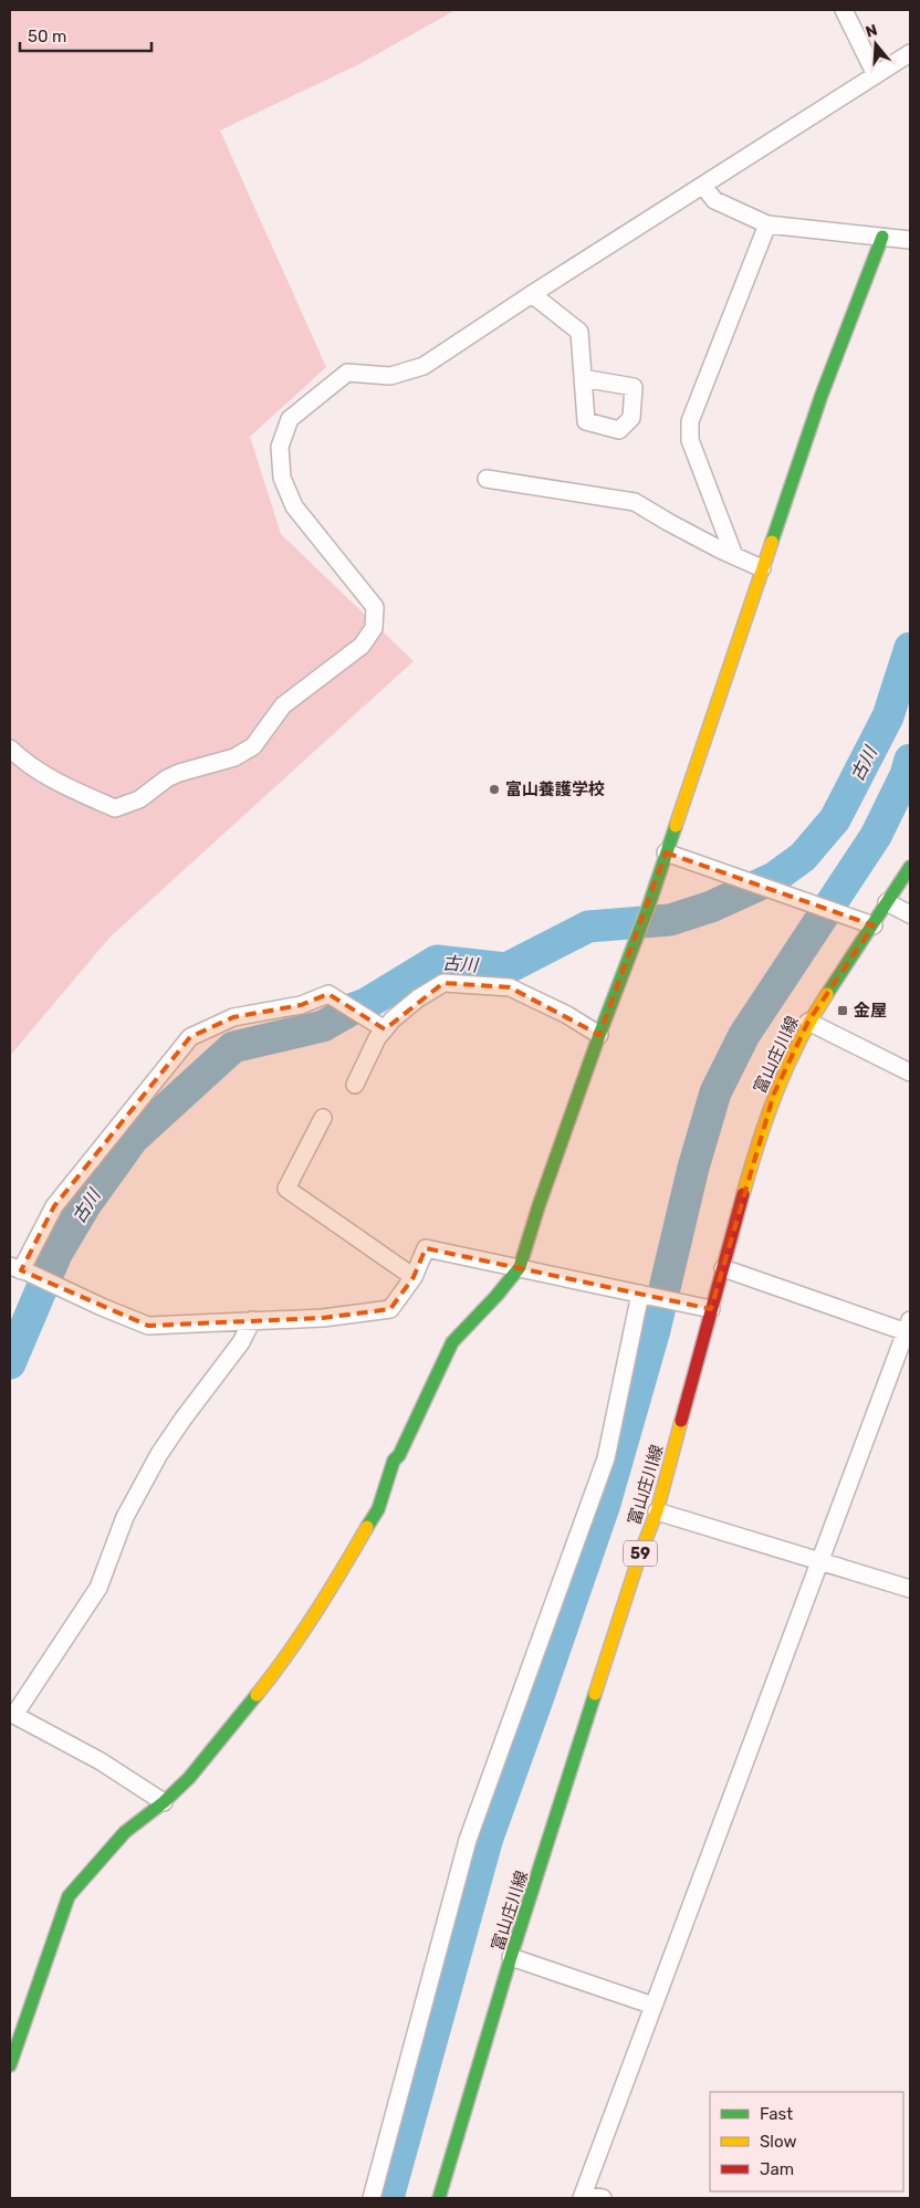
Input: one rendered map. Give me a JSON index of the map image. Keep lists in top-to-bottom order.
{
  "streets": {
    "street": ["富山庄川線", "59"]
  },
  "water": ["古川"],
  "places": {
    "other": ["富山養護学校"],
    "transit": ["金屋"]
  },
  "legend": ["Fast", "Slow", "Jam"],
  "scale_bar": "50 m",
  "north": "top"
}
